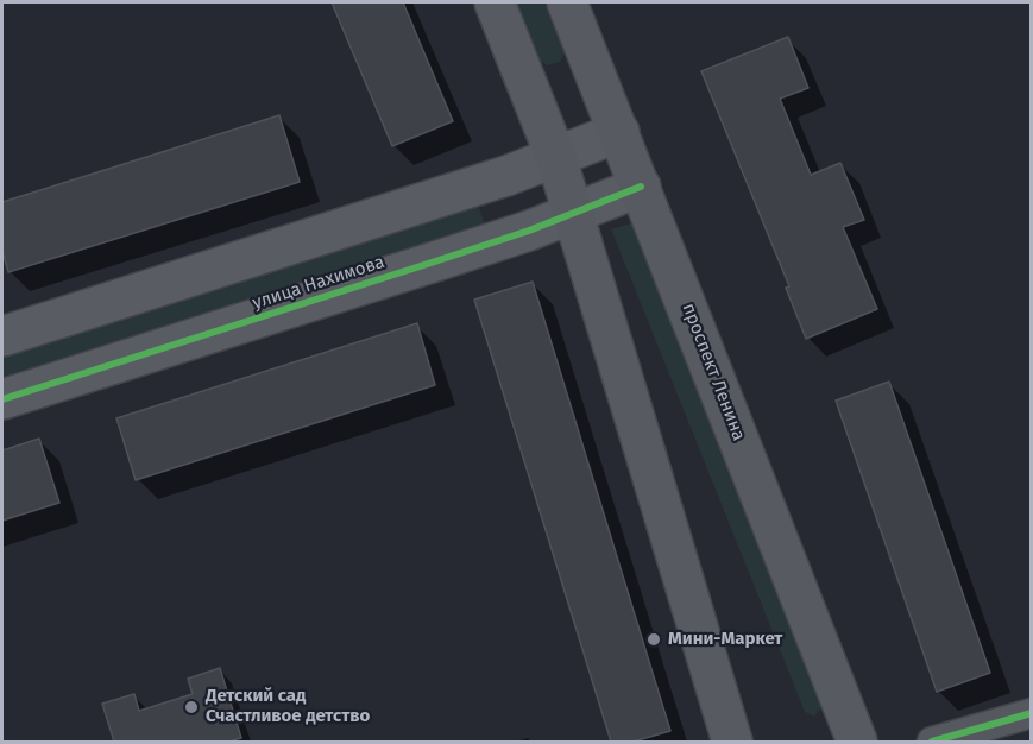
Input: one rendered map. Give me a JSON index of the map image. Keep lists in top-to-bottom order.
{
  "streets": {
    "main road": ["проспект Ленина"],
    "street": ["улица Нахимова"]
  },
  "crossings": [
    ["улица Нахимова", "проспект Ленина"]
  ],
  "places": ["Мини-Маркет", "Детский сад Счастливое детство"]
}
